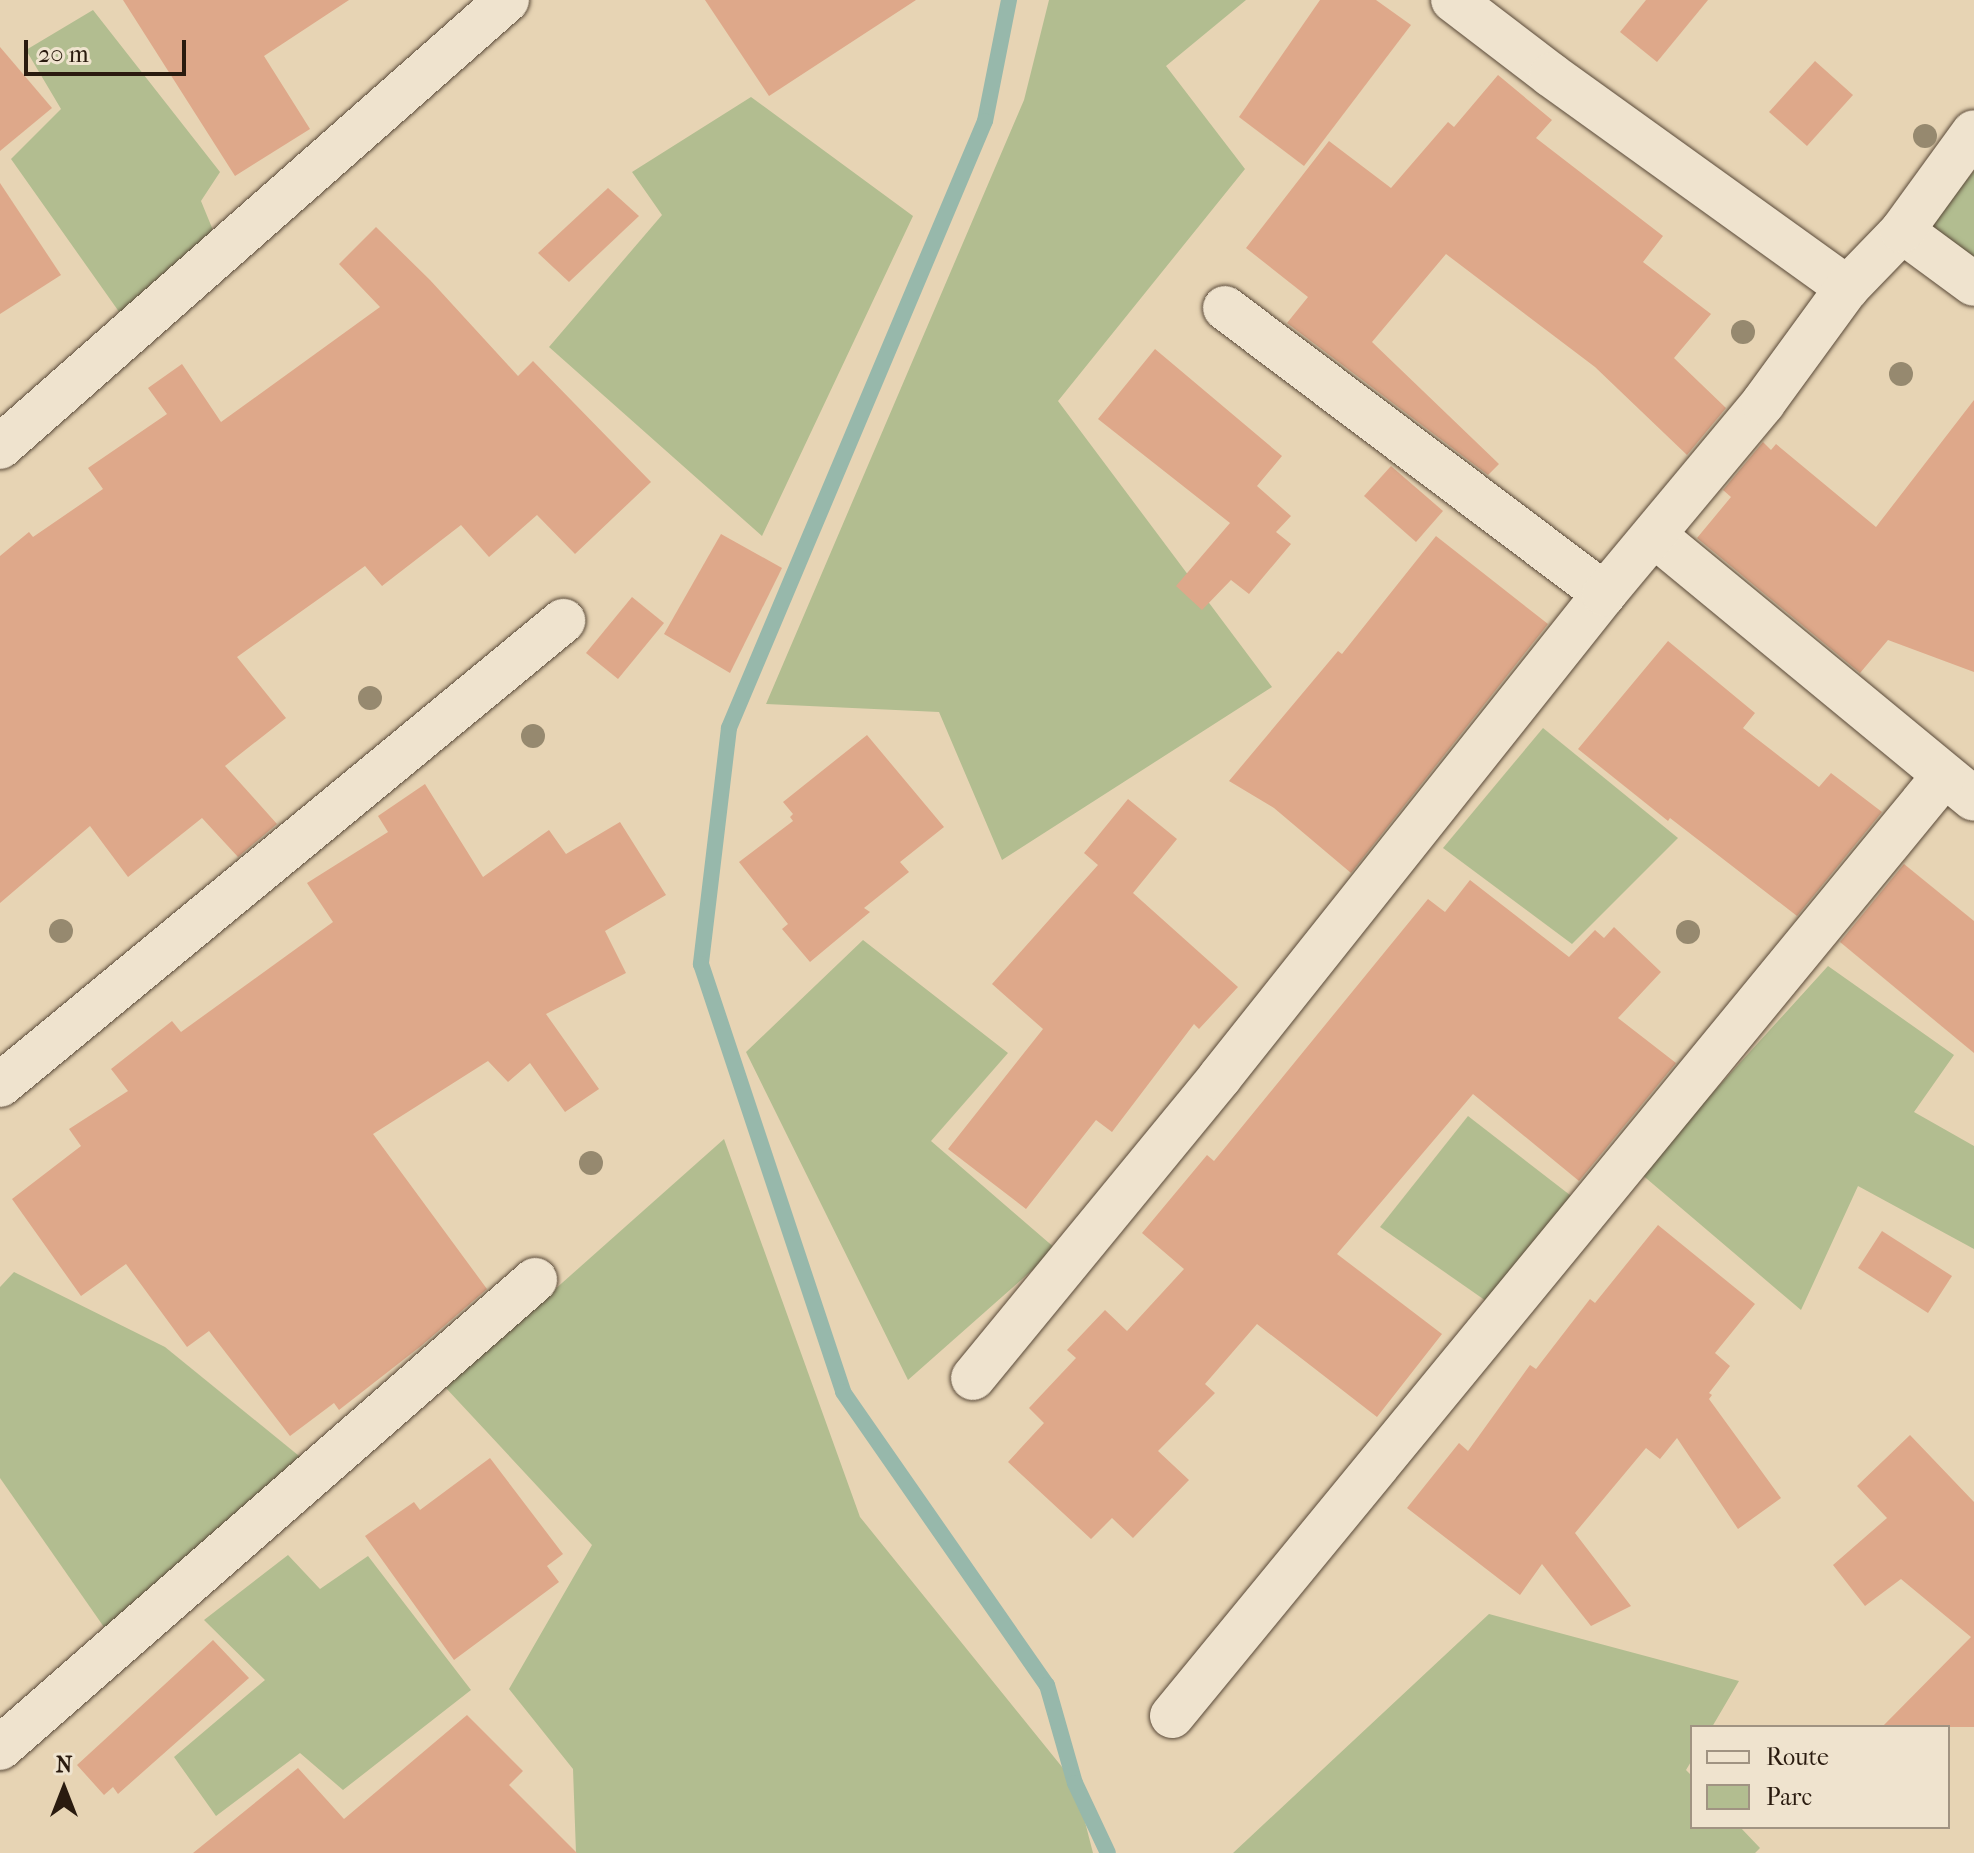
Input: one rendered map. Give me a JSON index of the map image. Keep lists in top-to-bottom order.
{
  "legend": ["Route", "Parc"],
  "scale_bar": "20 m",
  "north": "top"
}
